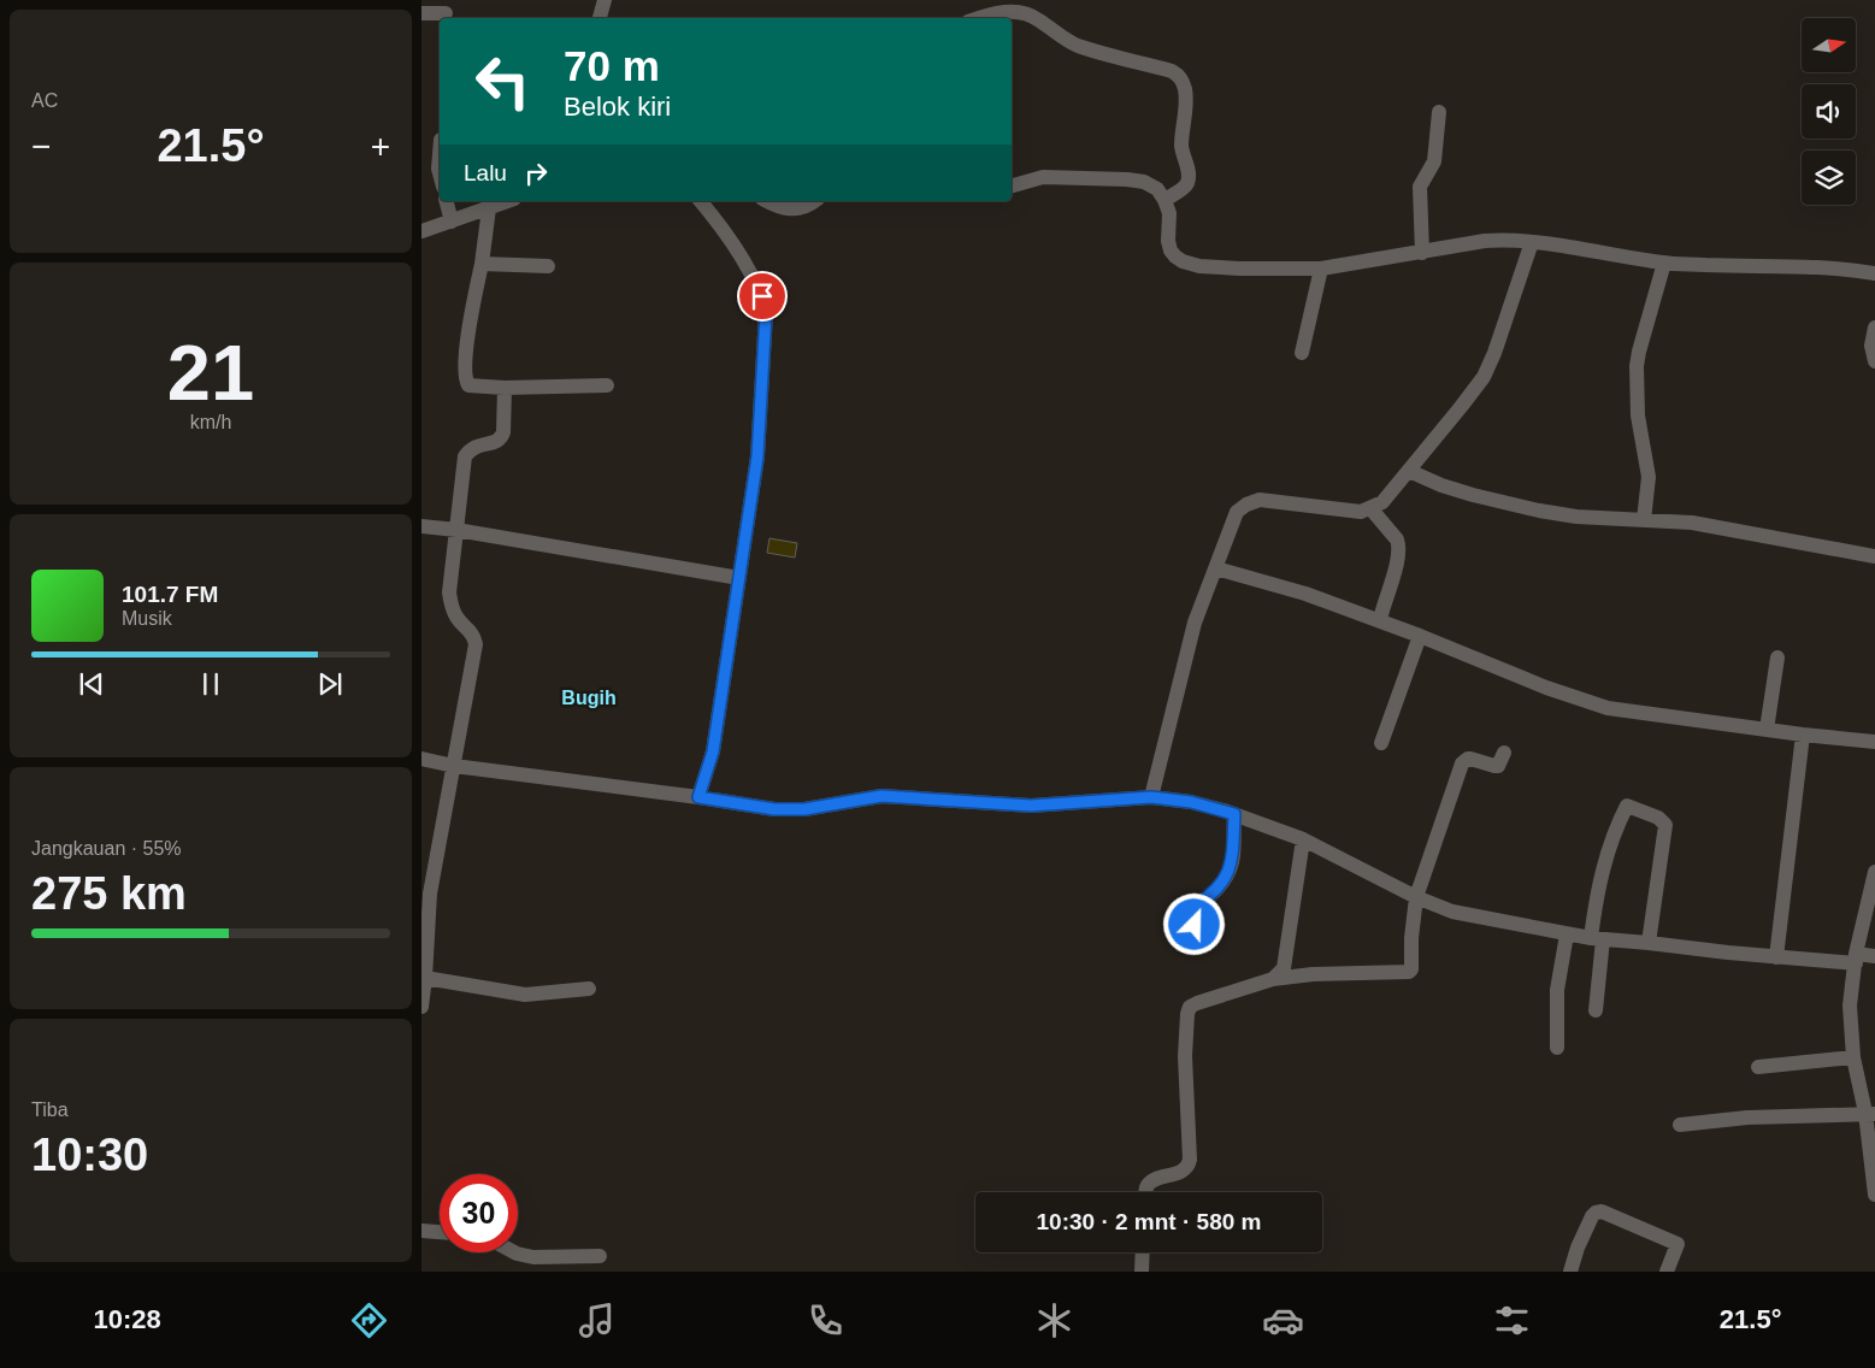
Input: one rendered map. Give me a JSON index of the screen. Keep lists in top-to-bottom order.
{
  "districts": ["Bugih"],
  "north": "right",
  "page": {
    "tile": [
      "AC",
      ["21", "km/h"],
      ["Jangkauan · 55%", "275 km"],
      ["Tiba", "10:30"]
    ],
    "turn": ["70 m", "Belok kiri"],
    "heat": ["−", "21.5°", "+"],
    "then": "Lalu",
    "song": ["101.7 FM", "Musik"],
    "limit": "30",
    "trip": "10:30 · 2 mnt · 580 m",
    "tabs": ["10:28", "21.5°"]
  }
}
